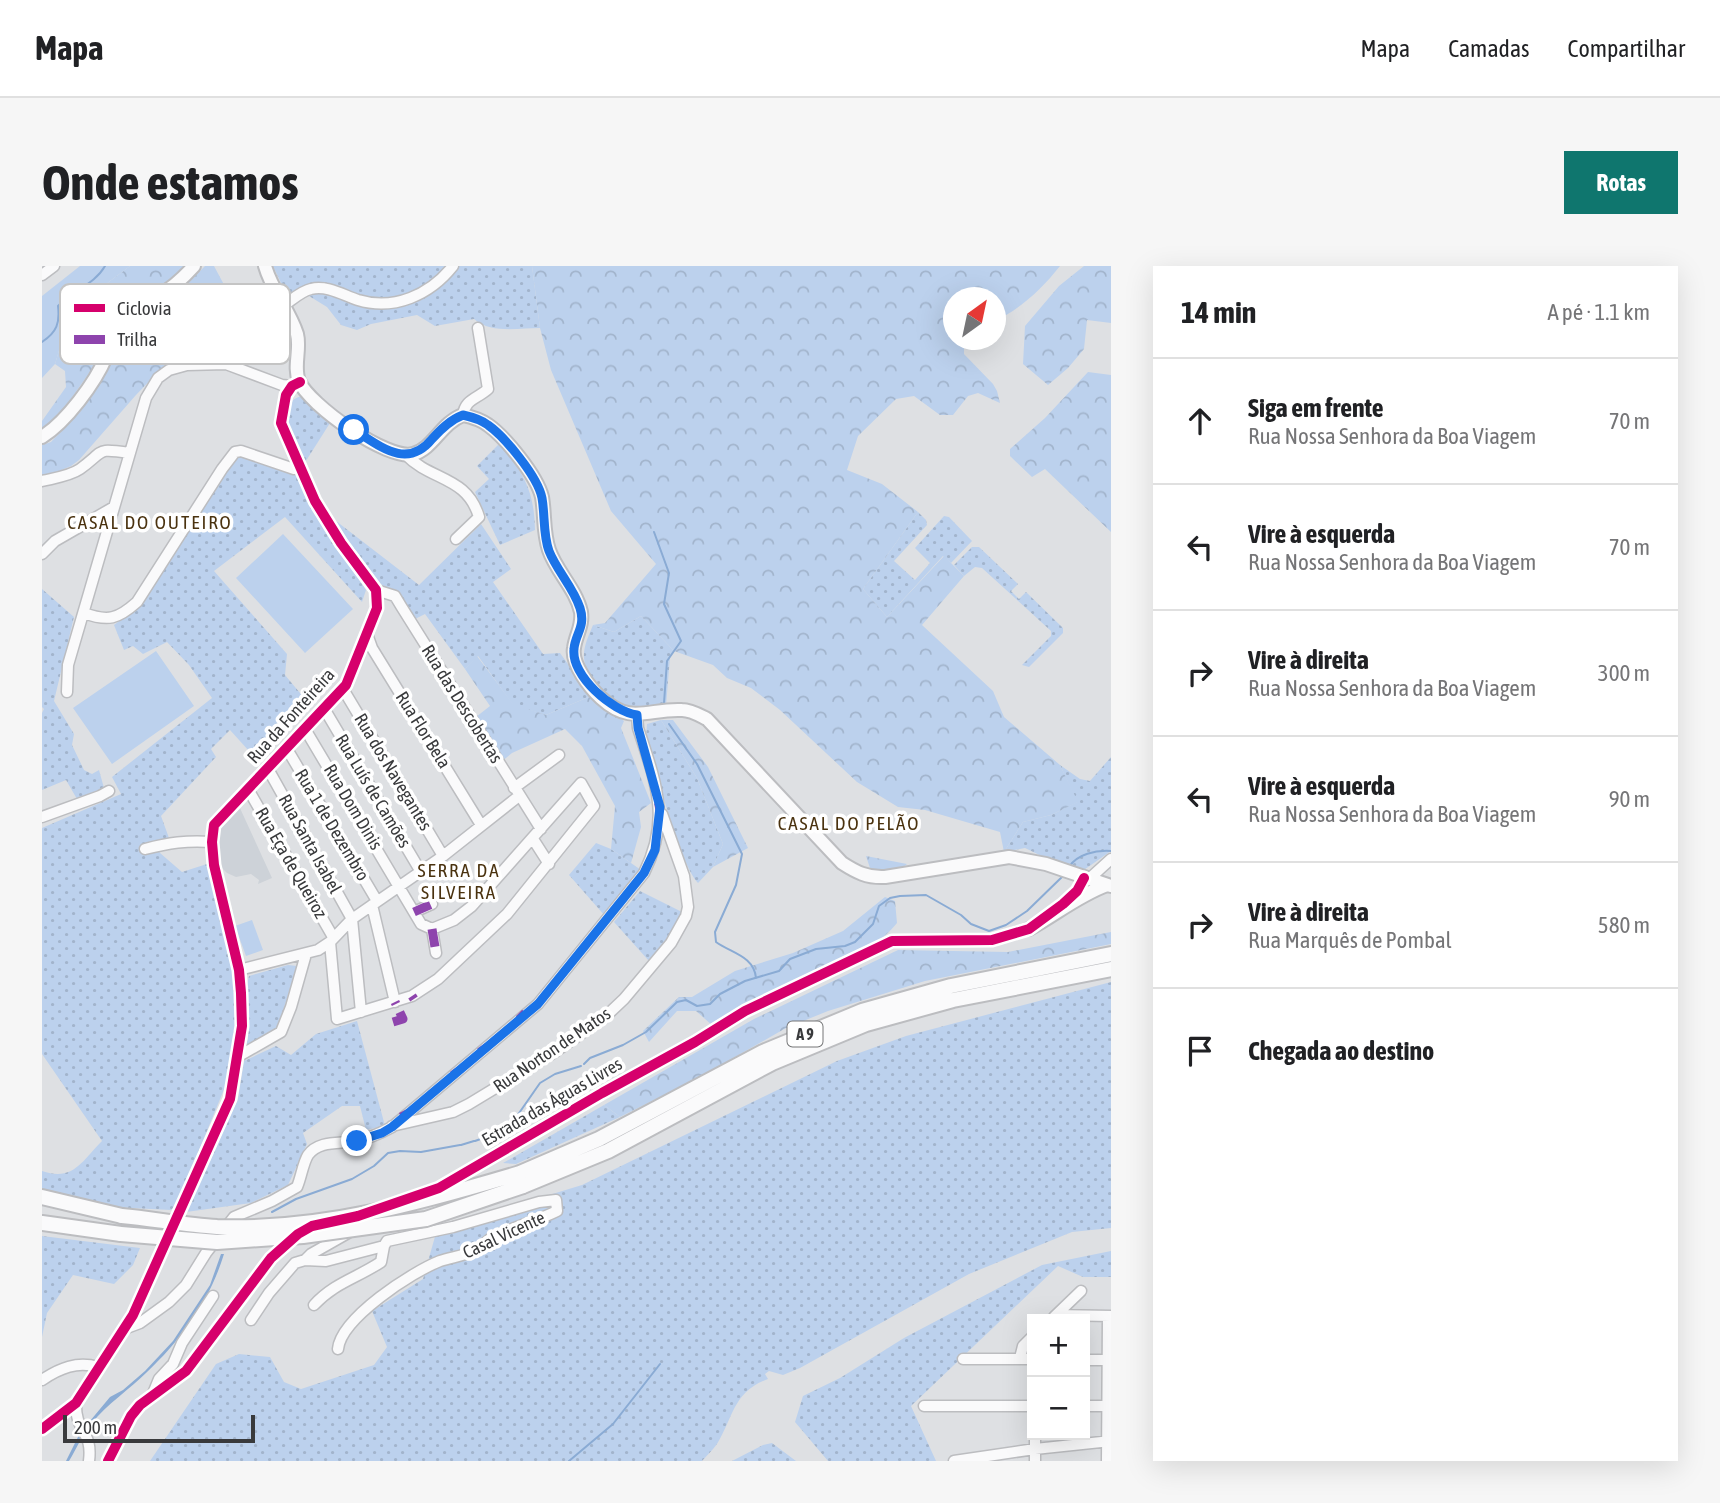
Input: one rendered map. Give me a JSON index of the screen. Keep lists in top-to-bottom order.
{
  "streets": {
    "highway": ["A 9"],
    "street": [
      "Rua das Descobertas",
      "Rua da Fonteireira",
      "Rua Flor Bela",
      "Rua dos Navegantes",
      "Rua Luís de Camões",
      "Rua Dom Dinis",
      "Rua 1 de Dezembro",
      "Rua Santa Isabel",
      "Rua Eça de Queiroz",
      "Rua Norton de Matos",
      "Estrada das Águas Livres",
      "Casal Vicente"
    ]
  },
  "crossings": [
    ["Rua das Descobertas", "Rua da Fonteireira"],
    ["Rua da Fonteireira", "Rua Flor Bela"],
    ["Rua da Fonteireira", "Rua dos Navegantes"],
    ["Rua da Fonteireira", "Rua Luís de Camões"],
    ["Rua da Fonteireira", "Rua Dom Dinis"],
    ["Rua da Fonteireira", "Rua 1 de Dezembro"],
    ["Rua da Fonteireira", "Rua Santa Isabel"],
    ["Rua da Fonteireira", "Rua Eça de Queiroz"]
  ],
  "districts": ["CASAL DO OUTEIRO", "CASAL DO PELÃO", "SERRA DA SILVEIRA"],
  "legend": ["Ciclovia", "Trilha"],
  "scale_bar": "200 m",
  "north": "top right",
  "page": {
    "header": "Mapa",
    "nav": ["Mapa", "Camadas", "Compartilhar"],
    "buttons": "Rotas",
    "title": "Onde estamos",
    "heading": ["14 min", "A pé · 1.1 km"],
    "list": [
      ["Siga em frente", "Rua Nossa Senhora da Boa Viagem", "70 m"],
      ["Vire à esquerda", "Rua Nossa Senhora da Boa Viagem", "70 m"],
      ["Vire à direita", "Rua Nossa Senhora da Boa Viagem", "300 m"],
      ["Vire à esquerda", "Rua Nossa Senhora da Boa Viagem", "90 m"],
      ["Vire à direita", "Rua Marquês de Pombal", "580 m"],
      "Chegada ao destino"
    ],
    "map_buttons": ["+", "−"],
    "scale": "200 m"
  }
}
